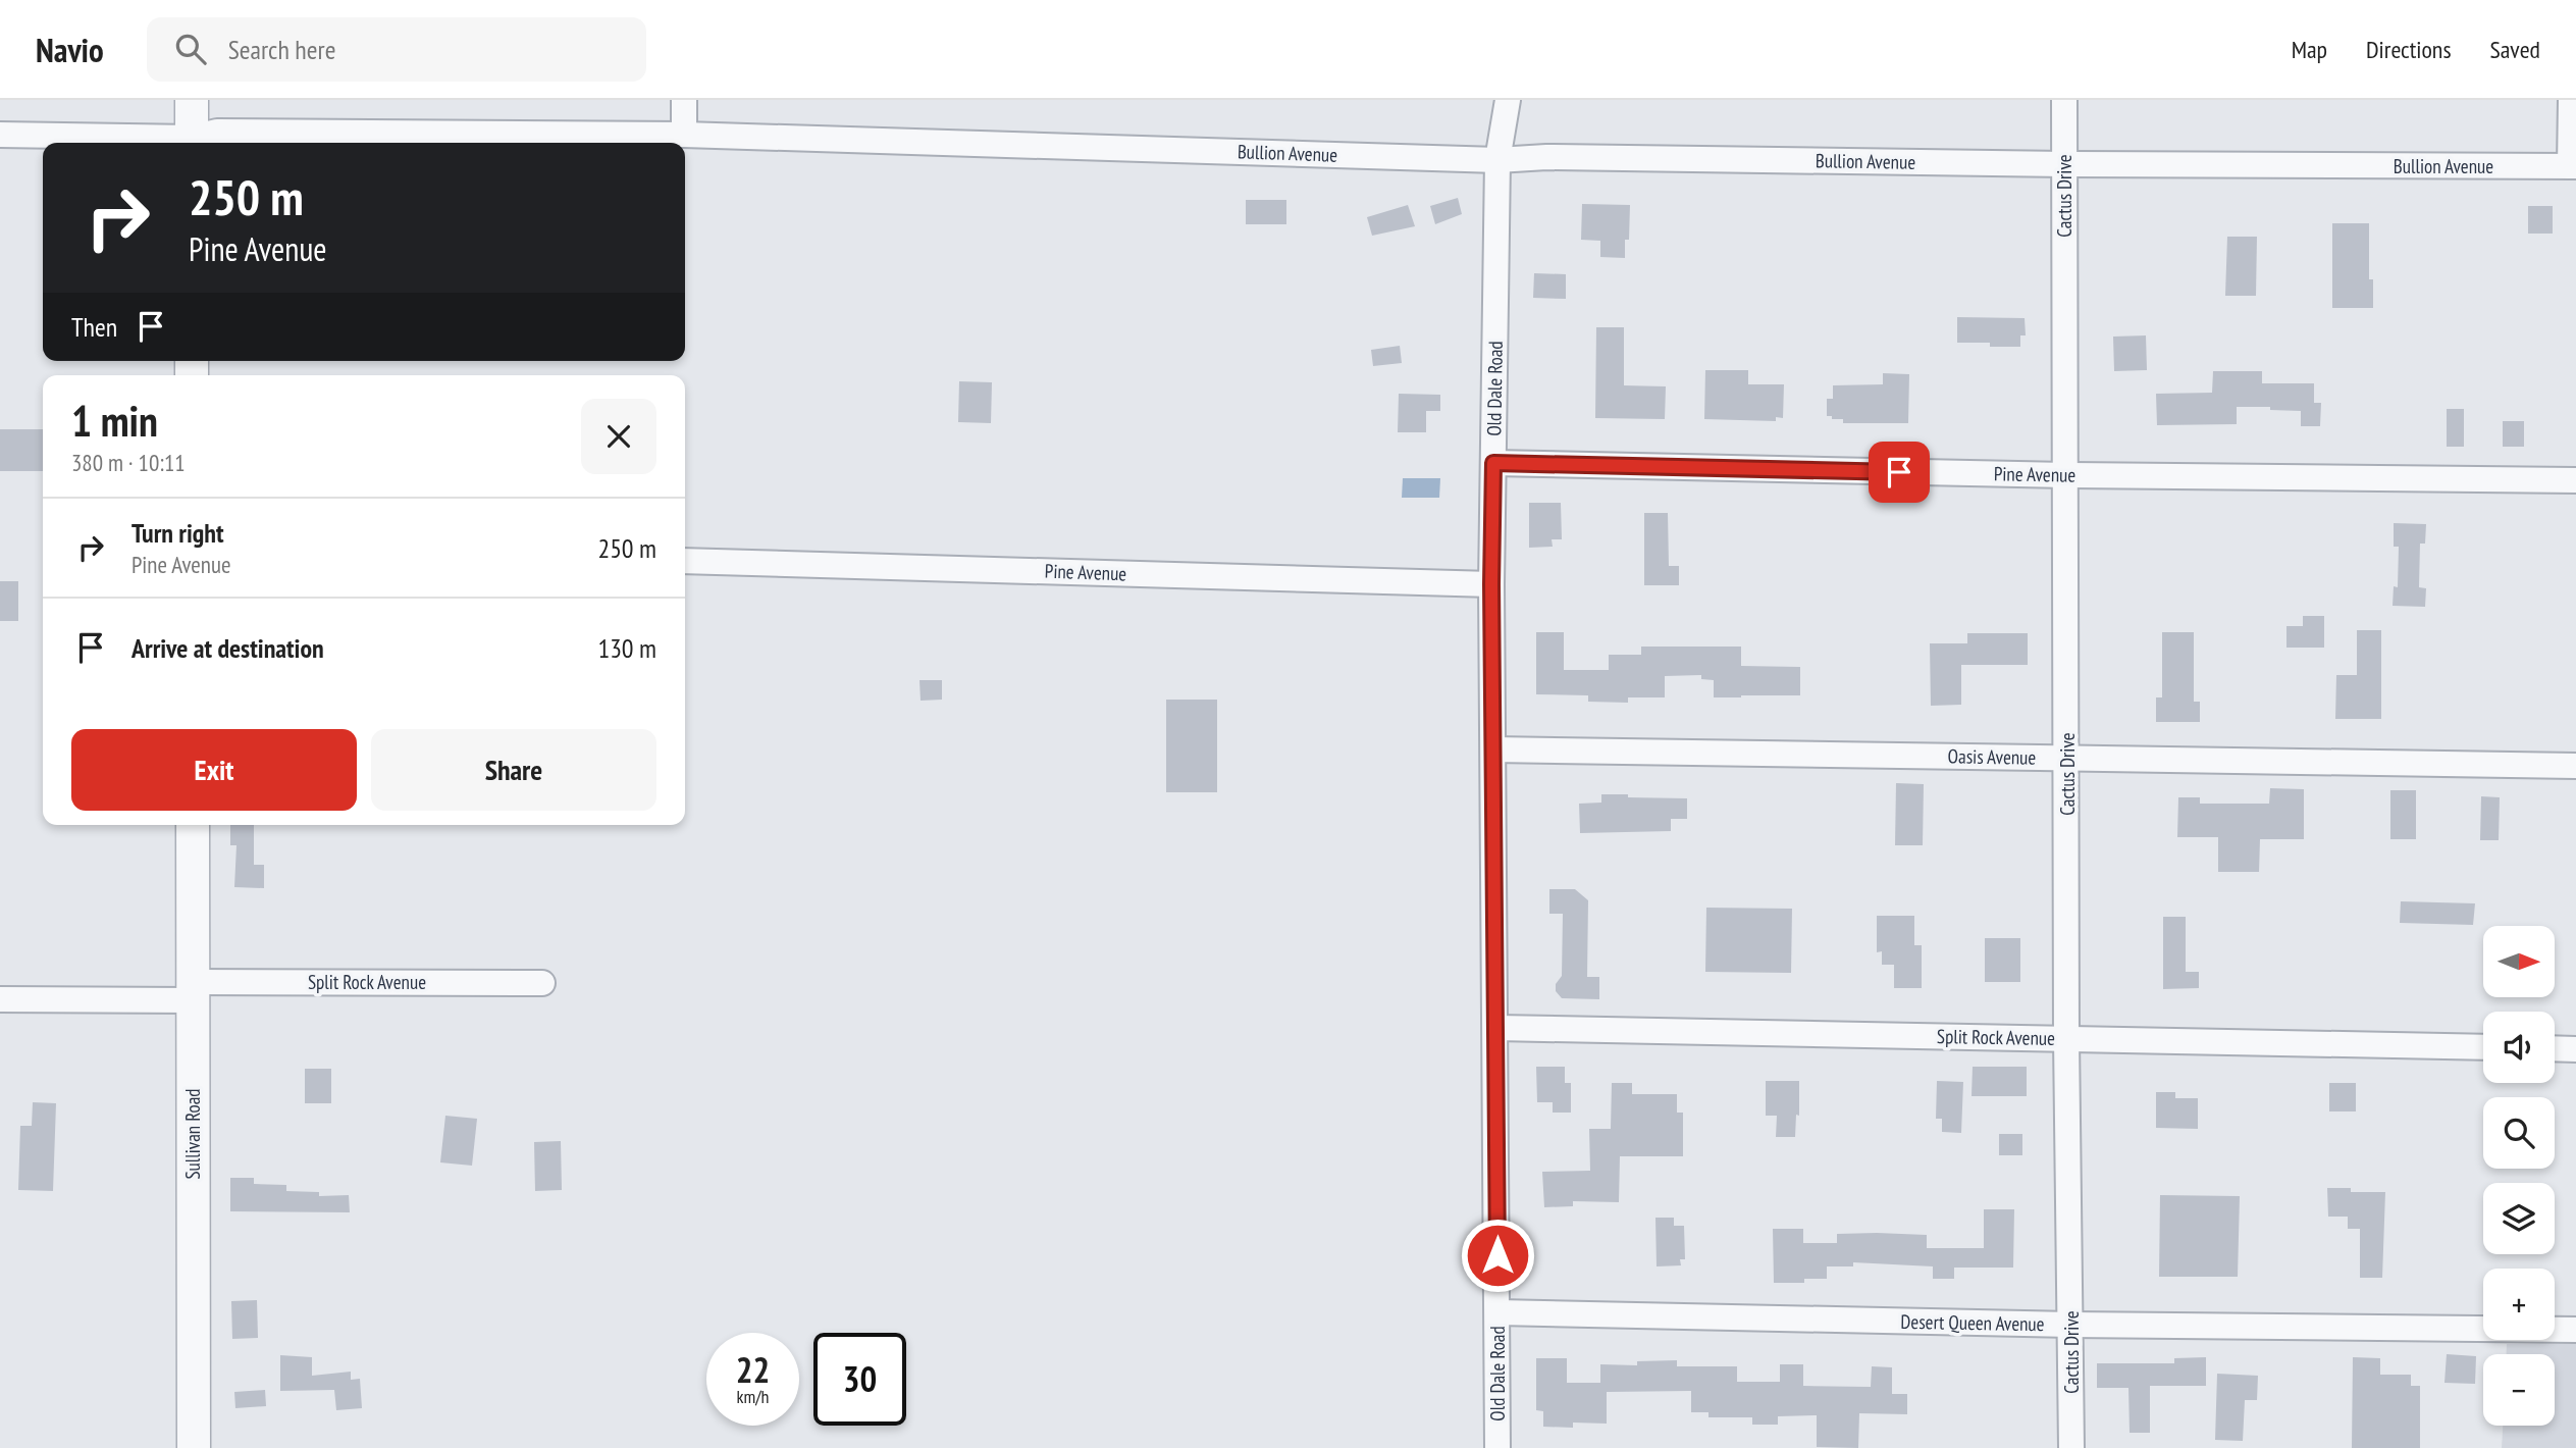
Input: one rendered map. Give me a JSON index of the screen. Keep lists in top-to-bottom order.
{
  "streets": {
    "street": [
      "Bullion Avenue",
      "Cactus Drive",
      "Old Dale Road",
      "Pine Avenue",
      "Oasis Avenue",
      "Split Rock Avenue",
      "Sullivan Road",
      "Desert Queen Avenue"
    ]
  },
  "crossings": [
    ["Bullion Avenue", "Cactus Drive"],
    ["Bullion Avenue", "Old Dale Road"],
    ["Cactus Drive", "Pine Avenue"],
    ["Cactus Drive", "Oasis Avenue"],
    ["Cactus Drive", "Split Rock Avenue"],
    ["Cactus Drive", "Desert Queen Avenue"],
    ["Old Dale Road", "Pine Avenue"],
    ["Old Dale Road", "Oasis Avenue"],
    ["Old Dale Road", "Split Rock Avenue"],
    ["Old Dale Road", "Desert Queen Avenue"],
    ["Split Rock Avenue", "Sullivan Road"]
  ],
  "north": "right",
  "page": {
    "header": "Navio",
    "search": "Search here",
    "nav": ["Map", "Directions", "Saved"],
    "turn": ["250 m", "Pine Avenue"],
    "then": "Then",
    "heading": ["1 min", "380 m · 10:11"],
    "list": [
      {
        "name": "Turn right",
        "note": "Pine Avenue",
        "value": "250 m"
      },
      {
        "name": "Arrive at destination",
        "value": "130 m"
      }
    ],
    "buttons": ["Exit", "Share"],
    "map_buttons": ["+", "−"],
    "speed": "22 km/h",
    "limit": "30"
  }
}
